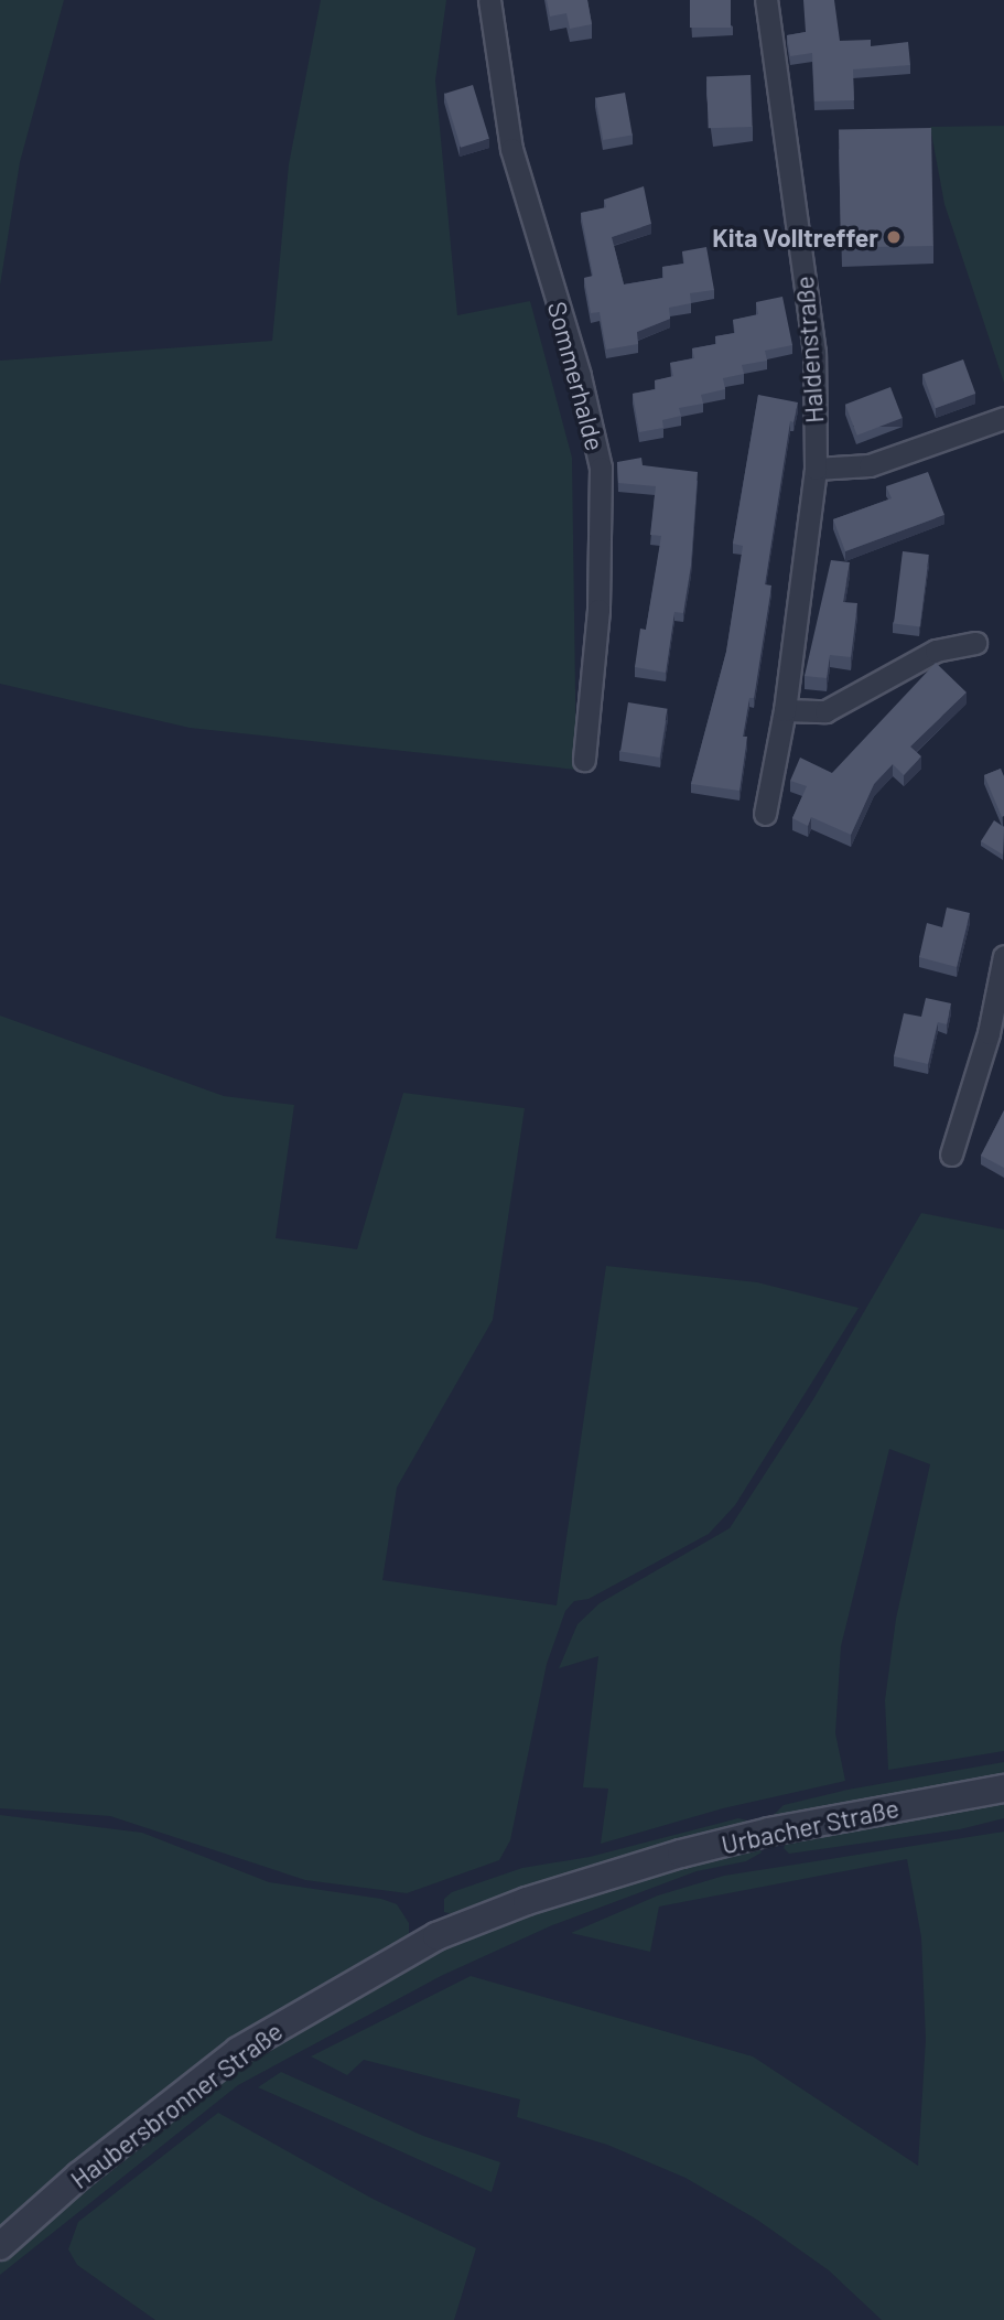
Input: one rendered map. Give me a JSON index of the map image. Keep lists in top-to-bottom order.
{
  "streets": {
    "street": [
      "Haldenstraße",
      "Sommerhalde",
      "Urbacher Straße",
      "Haubersbronner Straße"
    ]
  },
  "crossings": [
    ["Urbacher Straße", "Haubersbronner Straße"]
  ],
  "places": ["Kita Volltreffer"]
}
